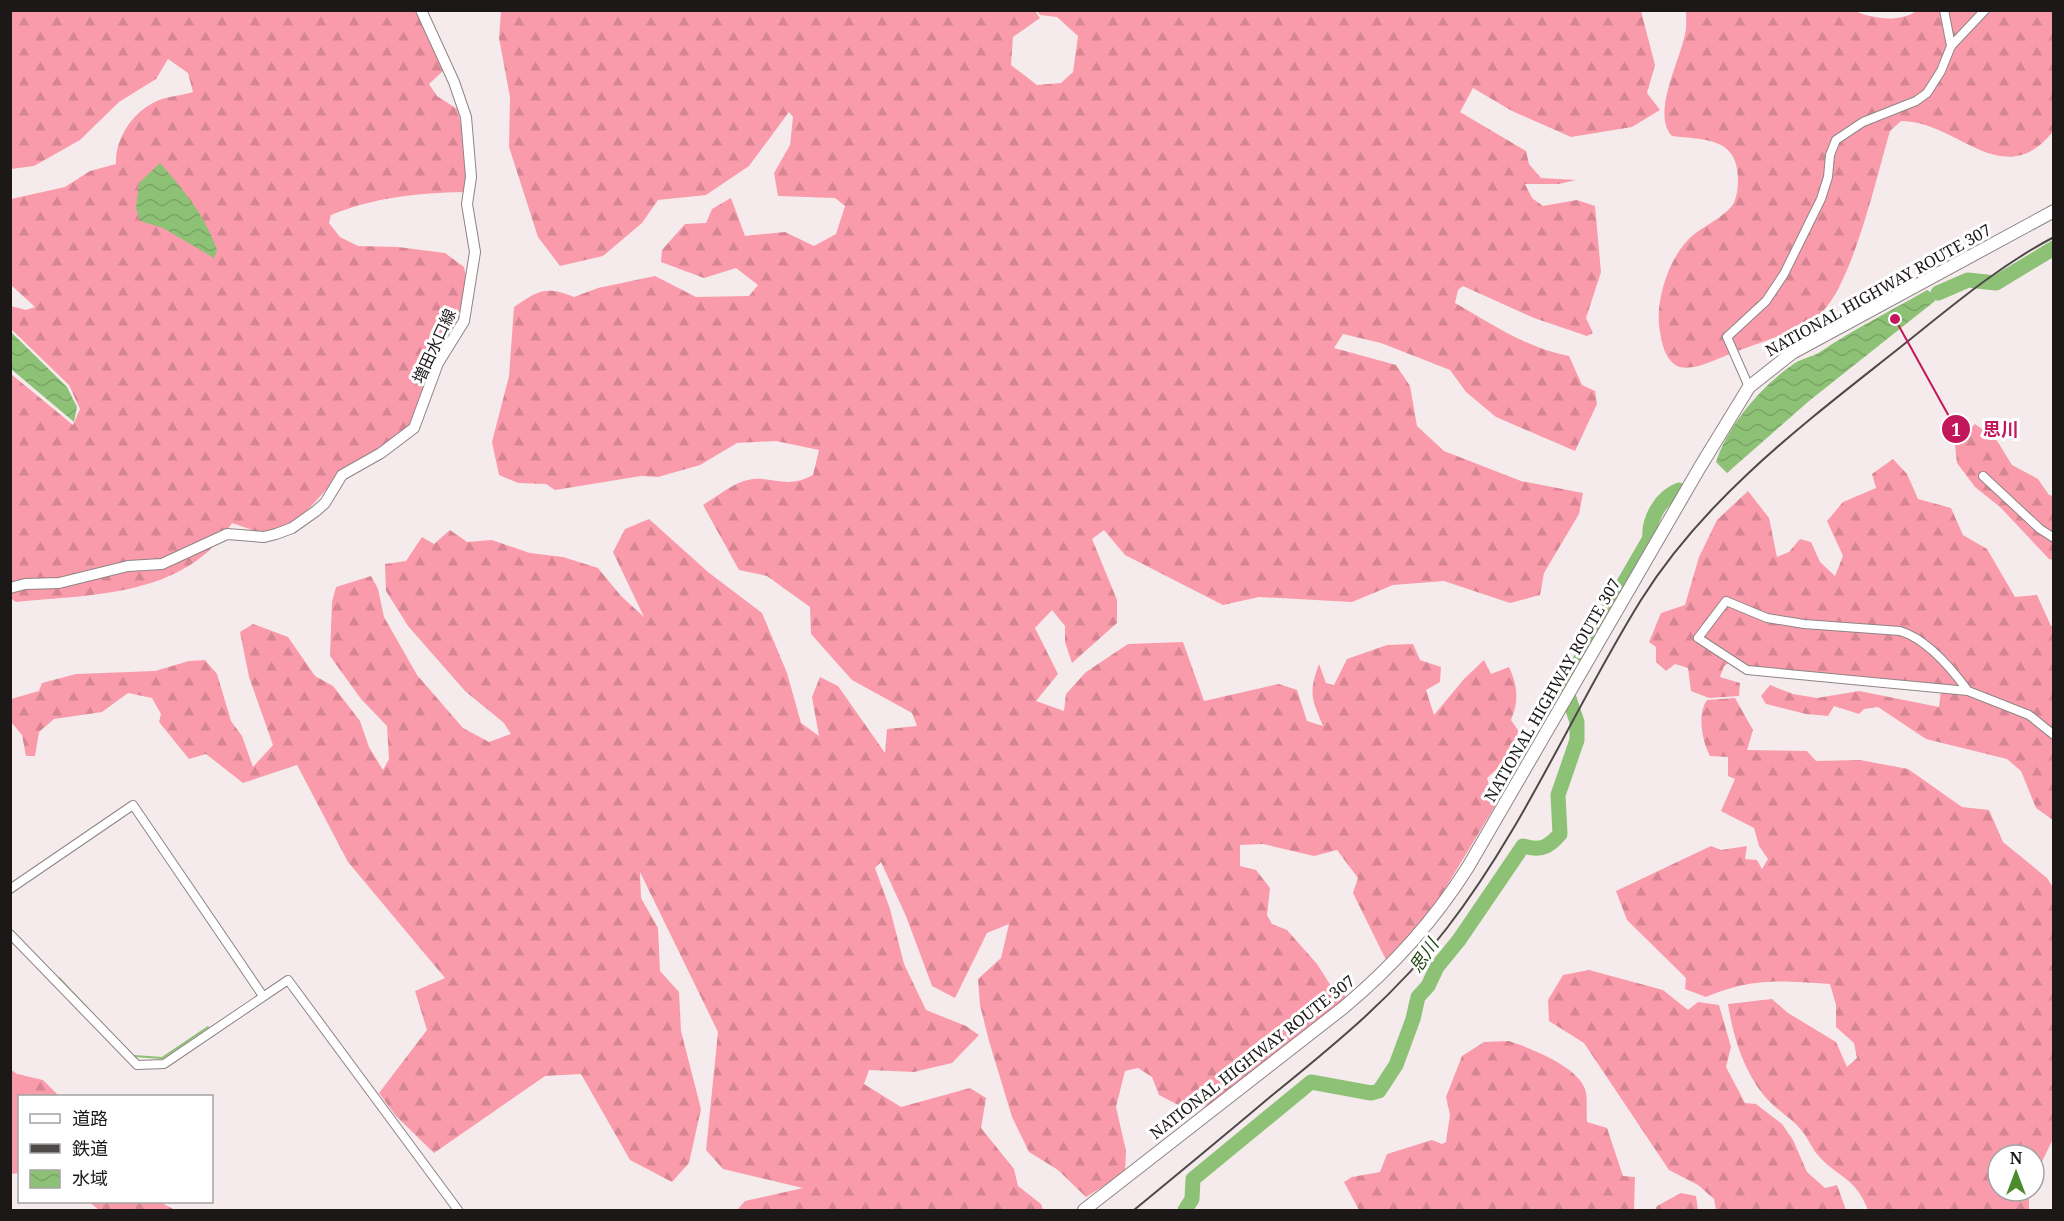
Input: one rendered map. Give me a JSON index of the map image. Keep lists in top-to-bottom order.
{
  "streets": {
    "highway": ["NATIONAL HIGHWAY ROUTE 307"],
    "main road": ["増田水口線"]
  },
  "water": ["思川"],
  "places": ["思川"],
  "legend": ["道路", "鉄道", "水域"],
  "north": "top"
}
